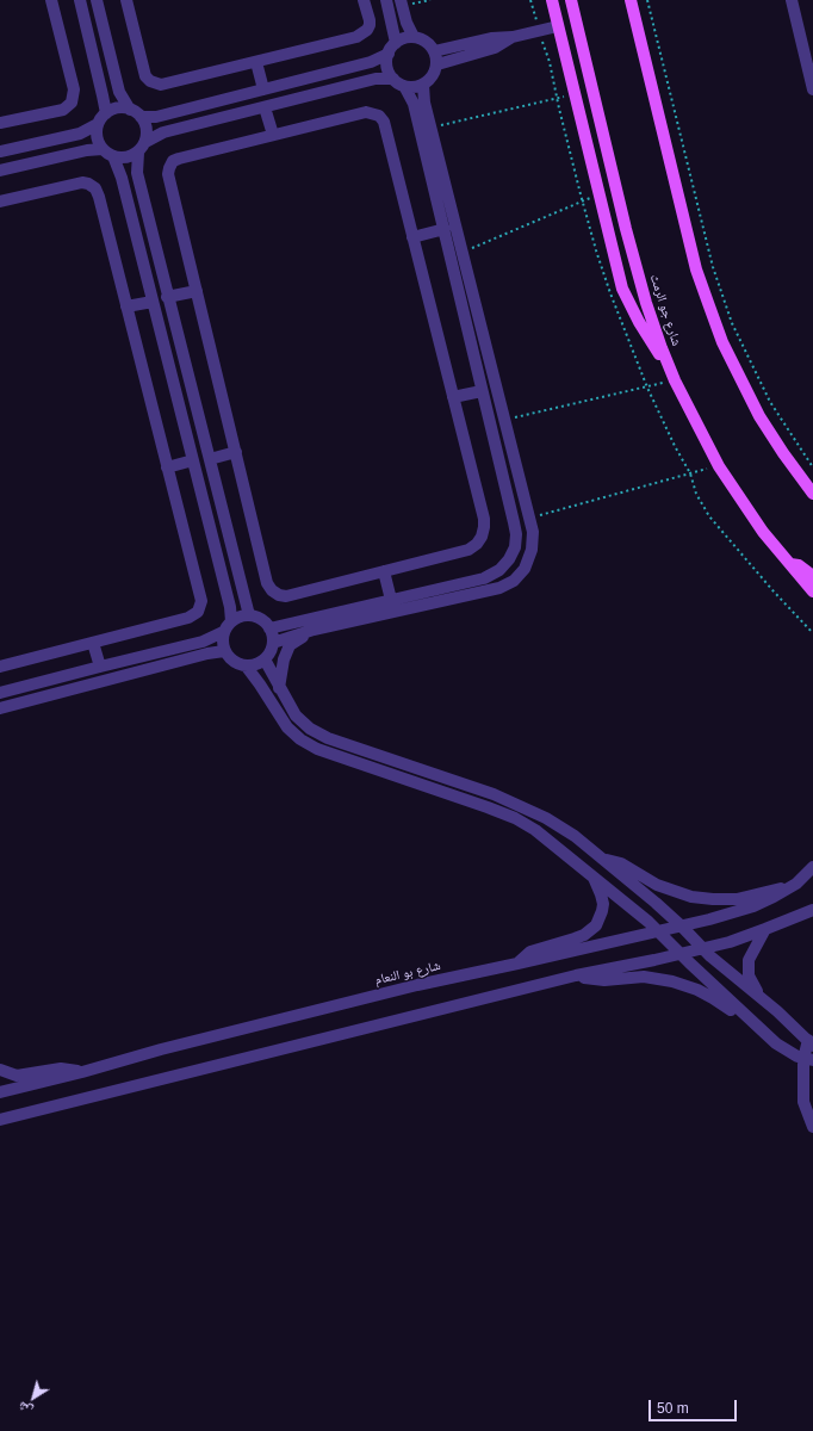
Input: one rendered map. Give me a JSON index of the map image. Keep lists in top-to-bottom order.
{
  "streets": {
    "main road": ["شارع جو الرمث"],
    "street": ["شارع بو النعام"]
  },
  "scale_bar": "50 m",
  "north": "bottom left"
}
